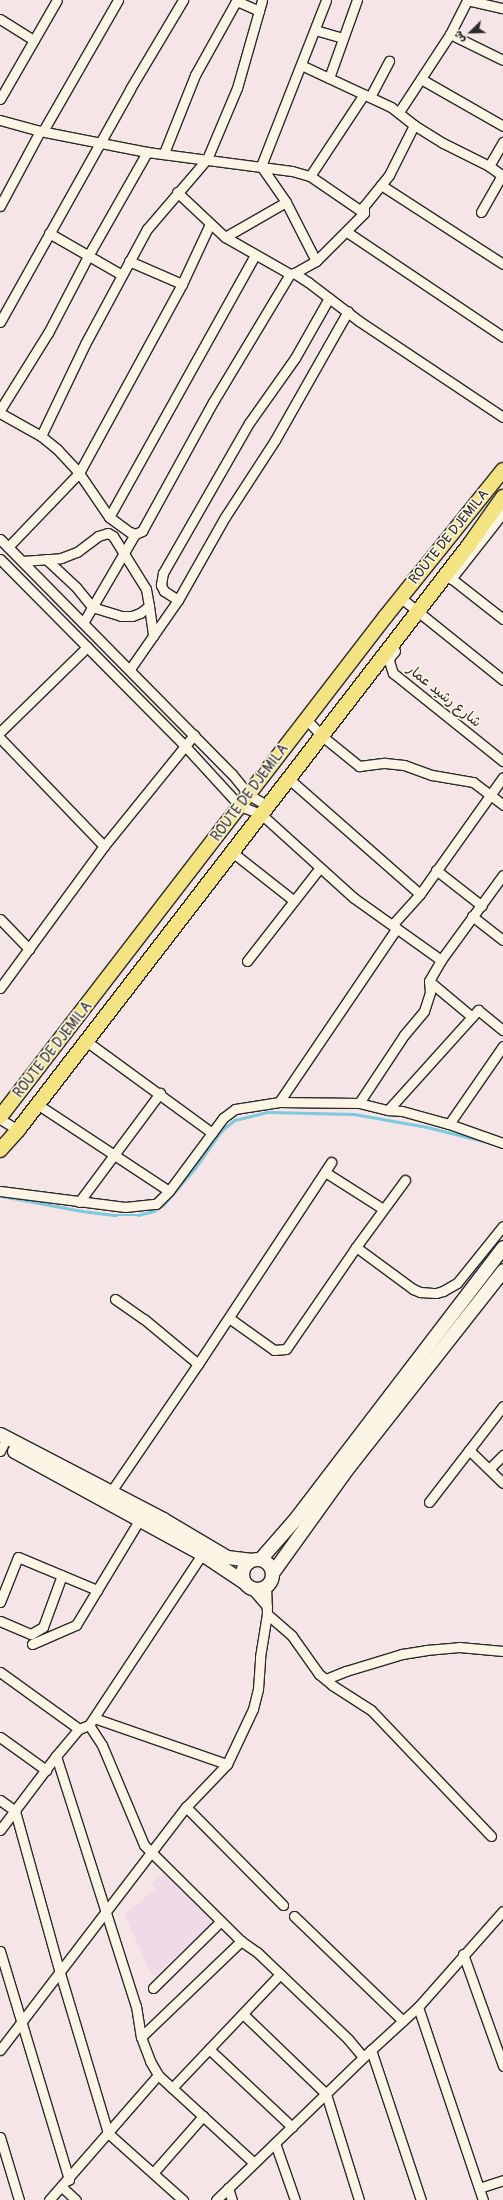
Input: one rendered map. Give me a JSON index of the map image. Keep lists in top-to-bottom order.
{
  "streets": {
    "main road": ["ROUTE DE DJEMILA"],
    "street": ["شارع رشيد عمار"]
  },
  "north": "bottom left"
}
